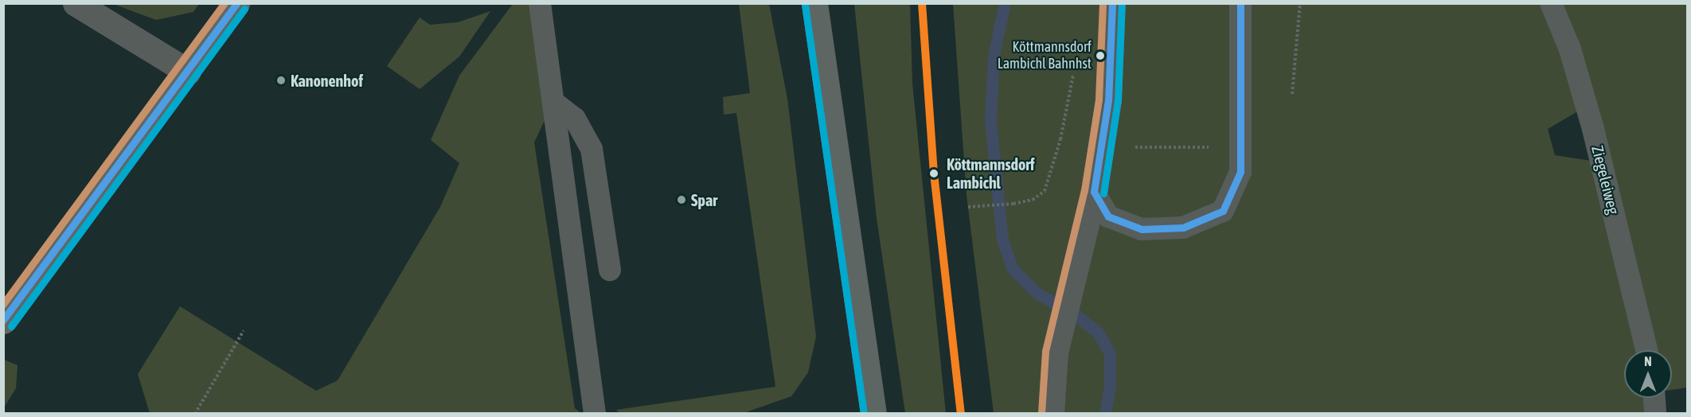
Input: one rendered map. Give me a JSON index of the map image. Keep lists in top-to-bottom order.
{
  "streets": {
    "lane": ["Ziegeleiweg"]
  },
  "places": [
    "Köttmannsdorf Lambichl Bahnhst",
    "Kanonenhof",
    "Köttmannsdorf Lambichl",
    "Spar"
  ],
  "north": "top"
}
